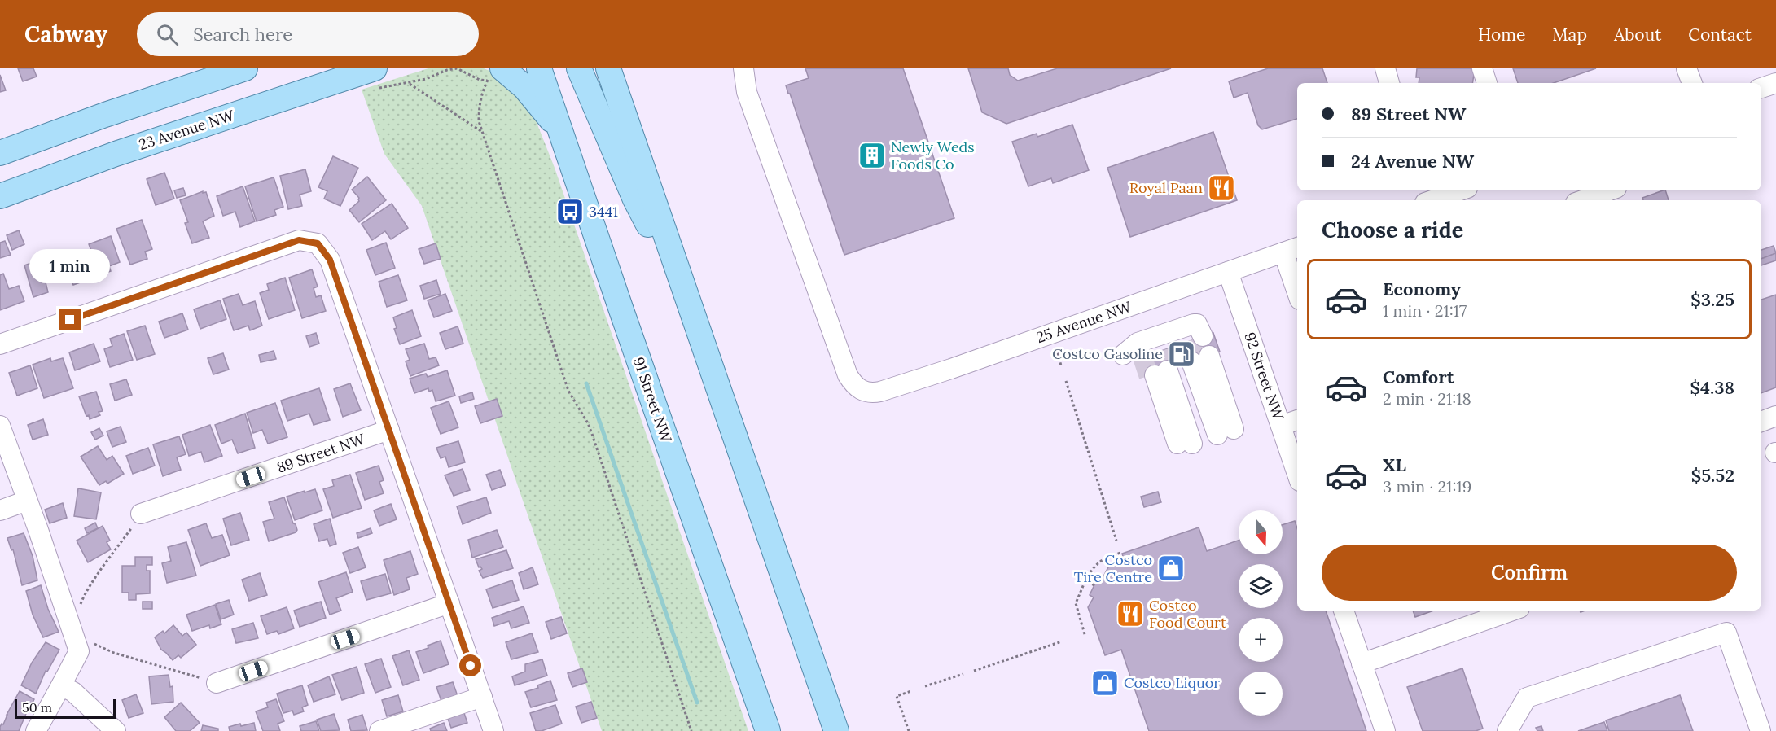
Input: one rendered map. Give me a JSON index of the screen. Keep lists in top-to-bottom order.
{
  "streets": {
    "main road": ["23 Avenue NW", "91 Street NW"],
    "street": ["25 Avenue NW", "92 Street NW", "89 Street NW"]
  },
  "crossings": [
    ["25 Avenue NW", "92 Street NW"]
  ],
  "places": {
    "building": ["Newly Weds Foods Co"],
    "restaurant": ["Royal Paan", "Costco Food Court"],
    "bus stop": ["3441"],
    "fuel station": ["Costco Gasoline"],
    "shop": ["Costco Tire Centre", "Costco Liquor"]
  },
  "scale_bar": "50 m",
  "north": "bottom",
  "page": {
    "header": "Cabway",
    "search": "Search here",
    "nav": [
      "Home",
      "Map",
      "About",
      "Contact"
    ],
    "banner": ["89 Street NW", "24 Avenue NW"],
    "heading": "Choose a ride",
    "bubble": "1 min",
    "list": [
      {
        "name": "Economy",
        "note": "1 min · 21:17",
        "value": "$3.25"
      },
      {
        "name": "Comfort",
        "note": "2 min · 21:18",
        "value": "$4.38"
      },
      {
        "name": "XL",
        "note": "3 min · 21:19",
        "value": "$5.52"
      }
    ],
    "map_buttons": ["+", "−"],
    "buttons": "Confirm",
    "scale": "50 m"
  }
}
